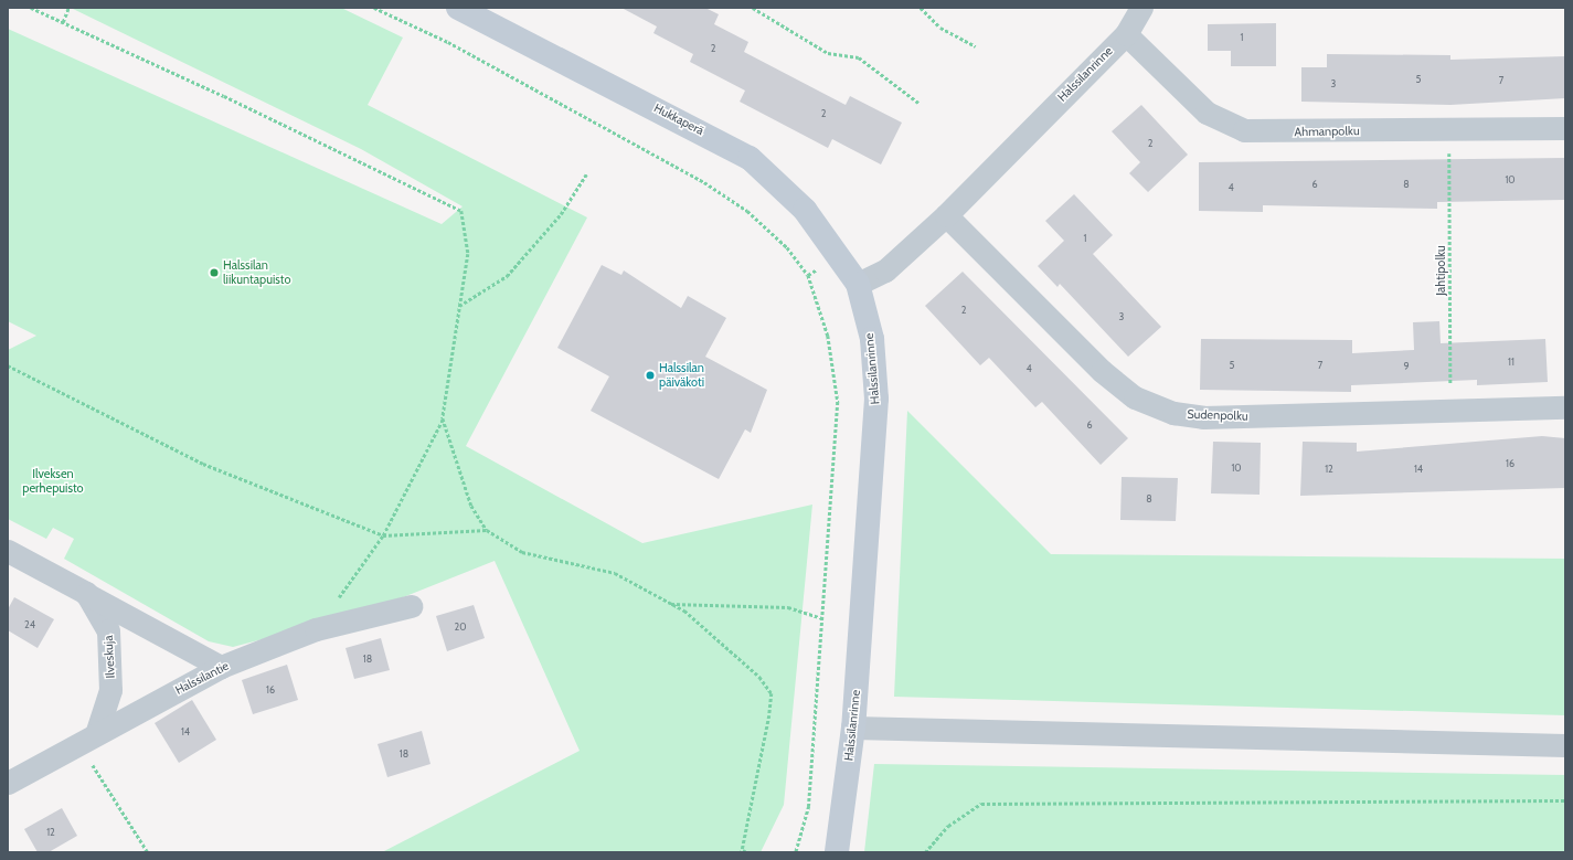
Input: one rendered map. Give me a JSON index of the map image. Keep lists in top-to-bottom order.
{
  "streets": {
    "street": [
      "Halssilanrinne",
      "Hukkaperä",
      "Ahmanpolku",
      "Sudenpolku",
      "Ilveskuja",
      "Halssilantie"
    ],
    "path": ["Jahtipolku"]
  },
  "crossings": [
    ["Halssilanrinne", "Hukkaperä"],
    ["Halssilanrinne", "Ahmanpolku"],
    ["Halssilanrinne", "Sudenpolku"],
    ["Ahmanpolku", "Jahtipolku"],
    ["Jahtipolku", "Sudenpolku"],
    ["Ilveskuja", "Halssilantie"]
  ],
  "parks": ["Ilveksen perhepuisto"],
  "places": ["Halssilan liikuntapuisto", "Halssilan päiväkoti"],
  "house_numbers": [
    "1",
    "2",
    "5",
    "7",
    "3",
    "2",
    "2",
    "10",
    "6",
    "8",
    "4",
    "1",
    "2",
    "3",
    "11",
    "5",
    "7",
    "9",
    "4",
    "6",
    "16",
    "10",
    "12",
    "14",
    "8",
    "24",
    "20",
    "18",
    "16",
    "14",
    "18",
    "12"
  ]
}
